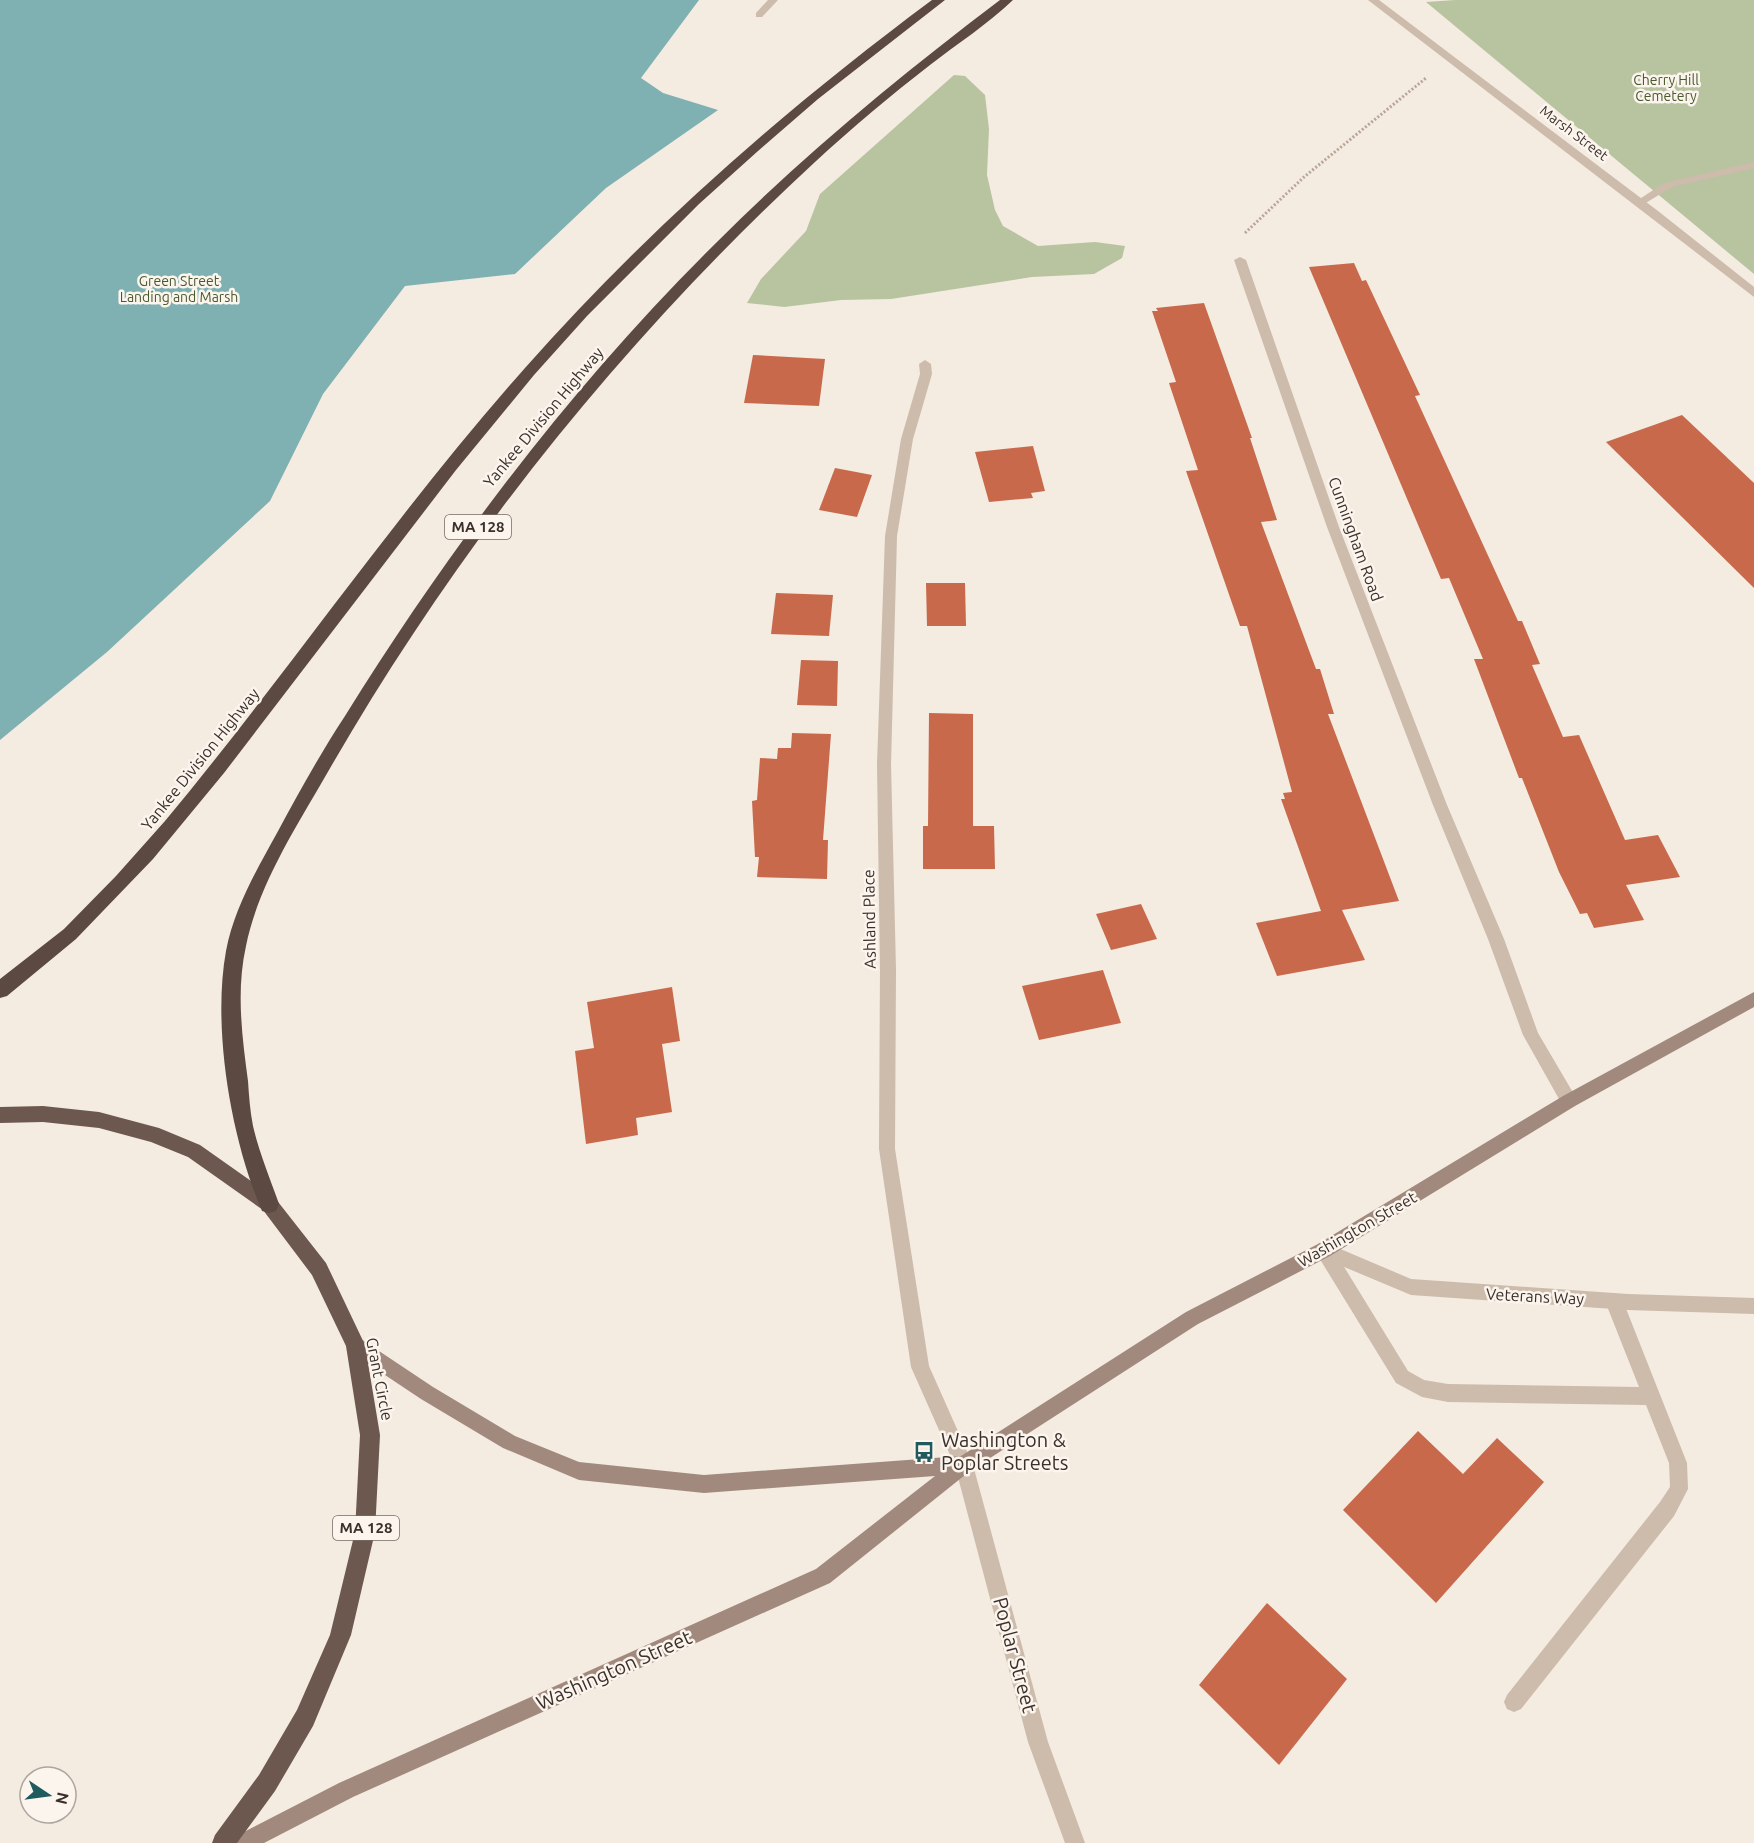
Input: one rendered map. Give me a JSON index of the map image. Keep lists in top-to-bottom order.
{
  "streets": {
    "highway": ["Yankee Division Highway", "MA 128", "Grant Circle"],
    "main road": ["Washington Street"],
    "street": [
      "Marsh Street",
      "Cunningham Road",
      "Ashland Place",
      "Veterans Way",
      "Poplar Street"
    ]
  },
  "crossings": [
    ["Yankee Division Highway", "Grant Circle"],
    ["Cunningham Road", "Washington Street"],
    ["Ashland Place", "Washington Street"],
    ["Ashland Place", "Poplar Street"],
    ["Washington Street", "Veterans Way"],
    ["Washington Street", "Grant Circle"],
    ["Washington Street", "Poplar Street"]
  ],
  "parks": ["Cherry Hill Cemetery", "Green Street Landing and Marsh"],
  "places": {
    "bus stop": ["Washington & Poplar Streets"]
  },
  "north": "right"
}
